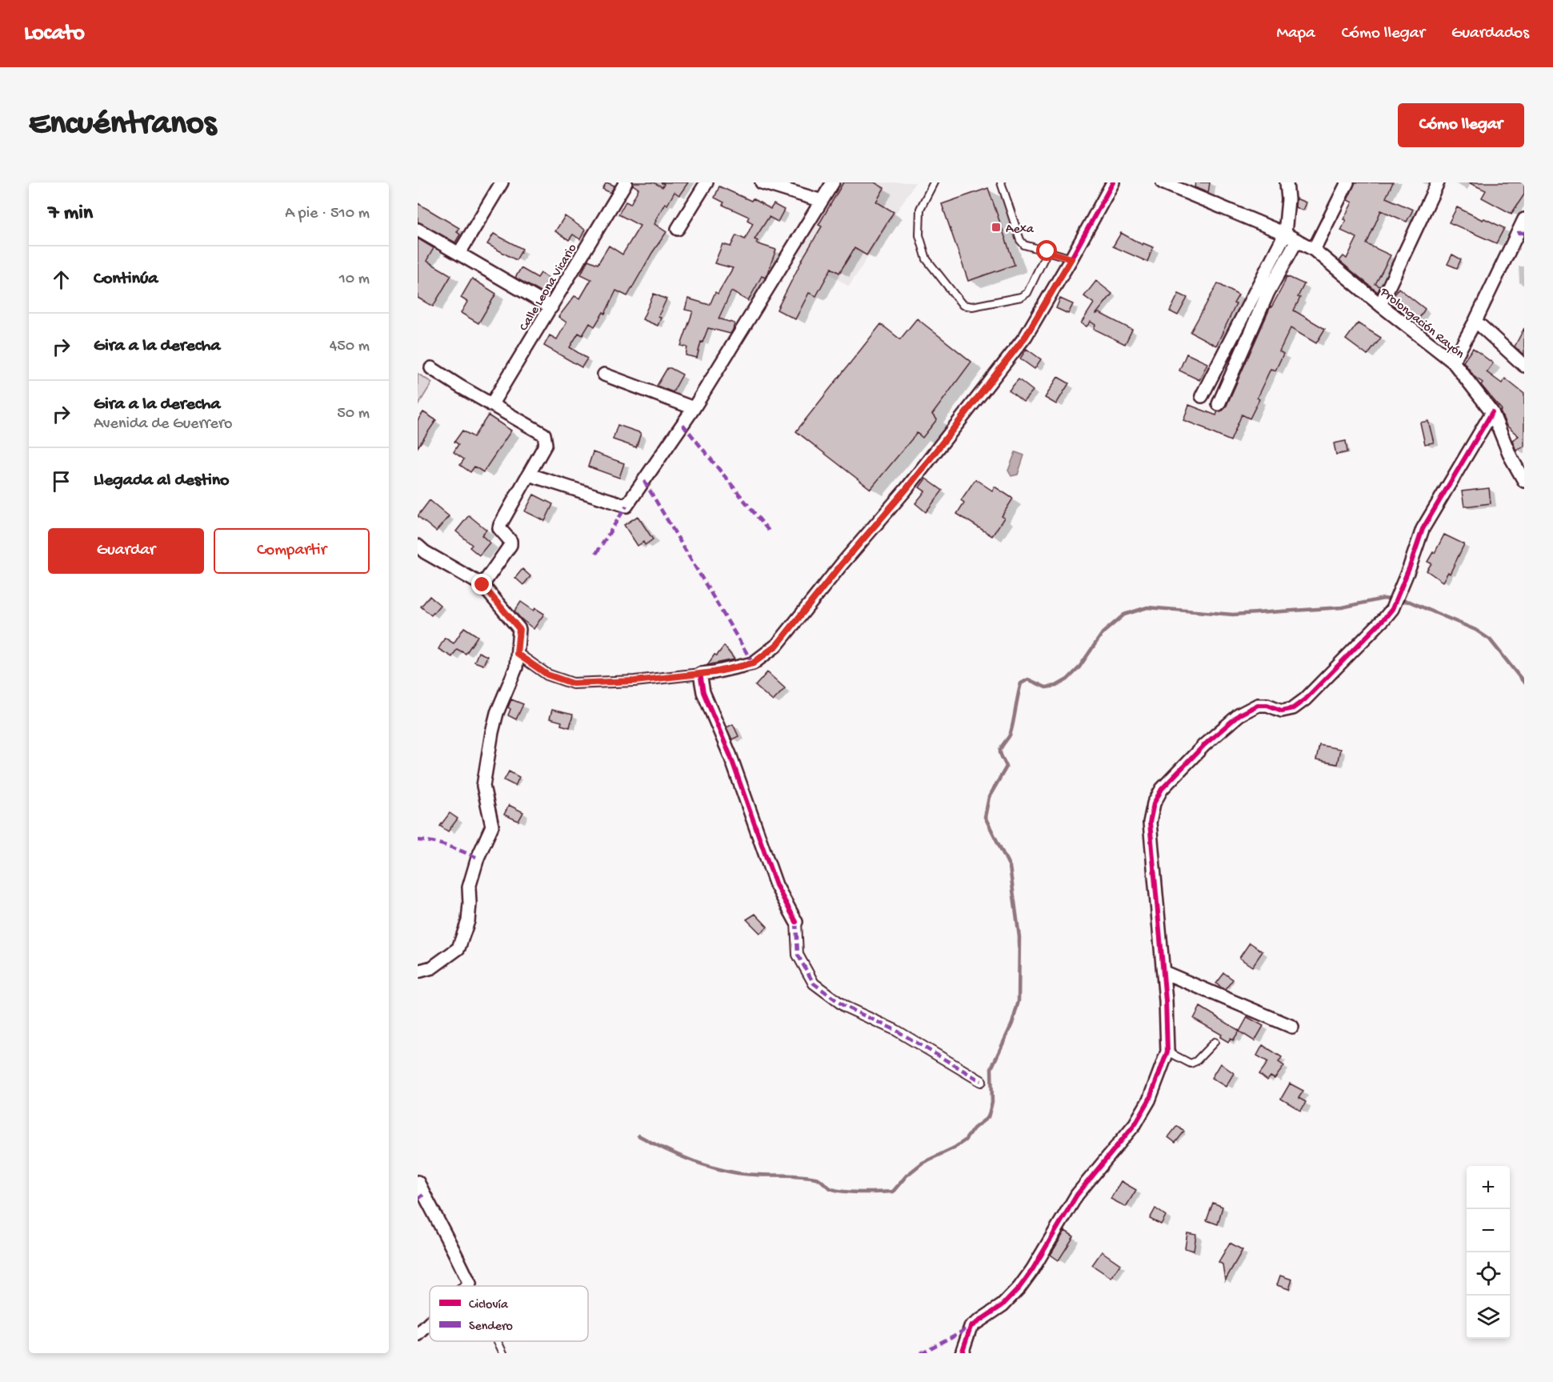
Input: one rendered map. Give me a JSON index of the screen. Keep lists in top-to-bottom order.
{
  "streets": {
    "street": ["Calle Leona Vicario", "Prolongación Rayón"]
  },
  "places": {
    "transit": ["Aexa"]
  },
  "legend": ["Ciclovía", "Sendero"],
  "page": {
    "header": "Locato",
    "nav": ["Mapa", "Cómo llegar", "Guardados"],
    "buttons": [
      "Cómo llegar",
      ["Guardar", "Compartir"]
    ],
    "title": "Encuéntranos",
    "heading": ["7 min", "A pie · 510 m"],
    "list": [
      ["Continúa", "10 m"],
      ["Gira a la derecha", "450 m"],
      ["Gira a la derecha", "Avenida de Guerrero", "50 m"],
      "Llegada al destino"
    ],
    "map_buttons": ["+", "−"]
  }
}
